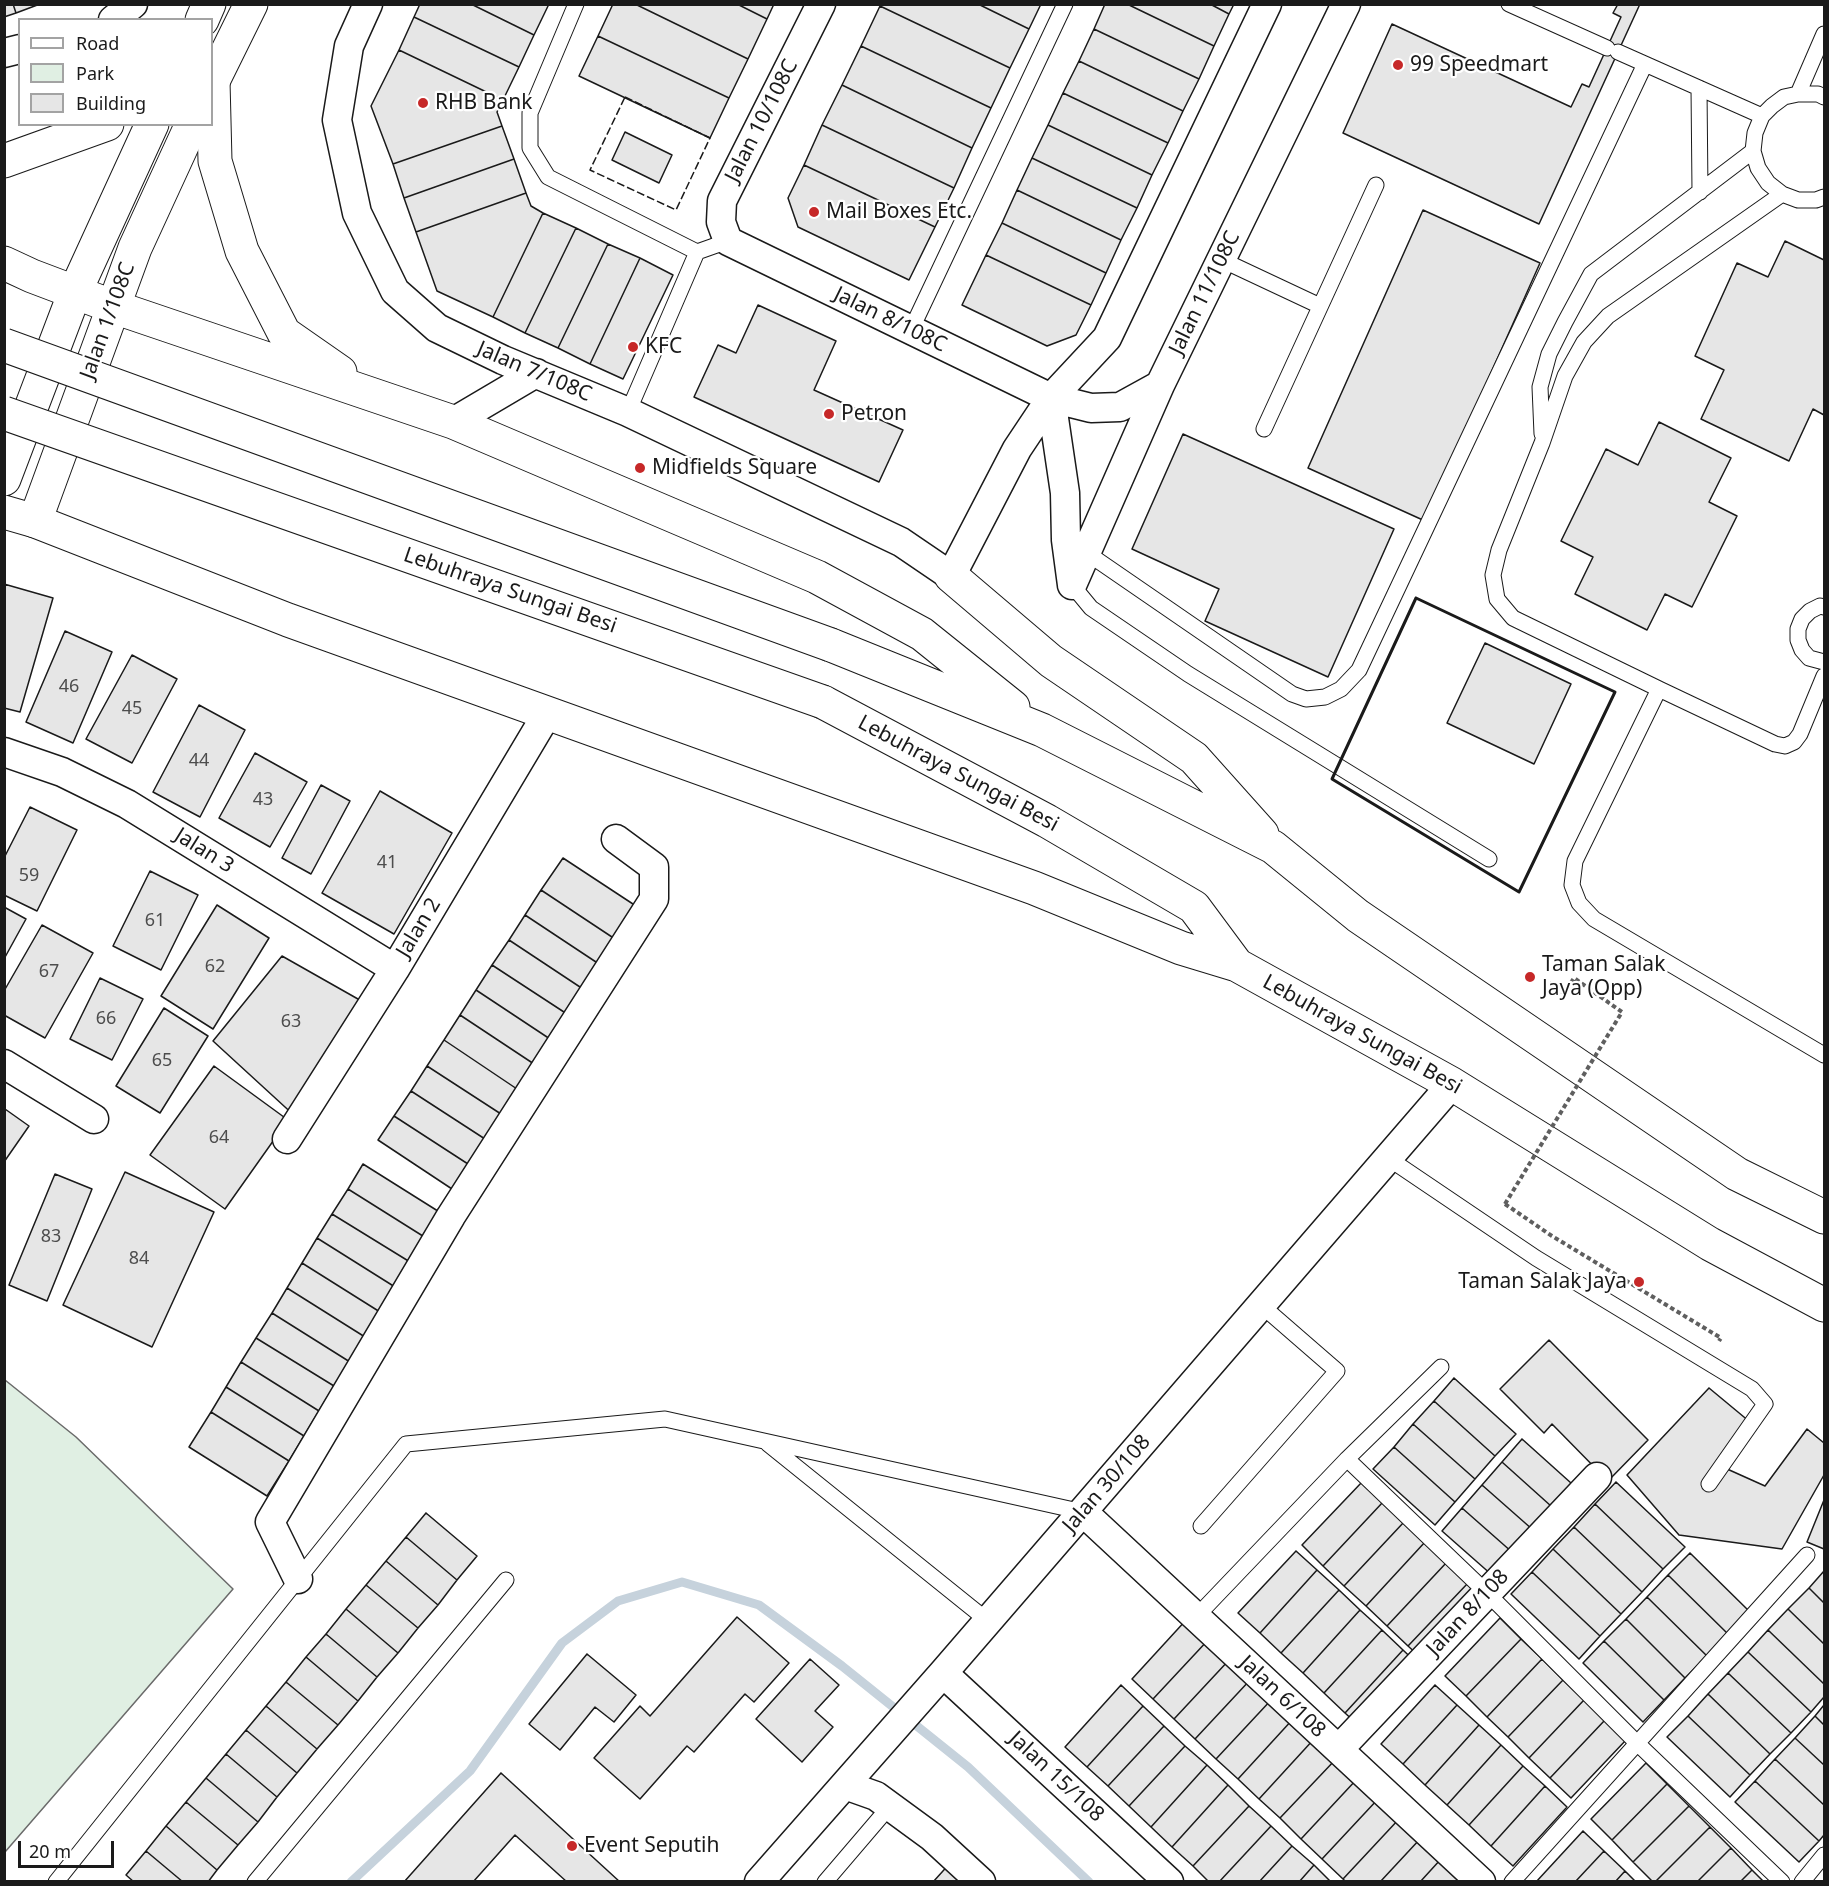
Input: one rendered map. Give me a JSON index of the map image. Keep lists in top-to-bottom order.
{
  "streets": {
    "main road": ["Jalan 1/108C", "Lebuhraya Sungai Besi"],
    "street": [
      "Jalan 10/108C",
      "Jalan 11/108C",
      "Jalan 8/108C",
      "Jalan 7/108C",
      "Jalan 3",
      "Jalan 2",
      "Jalan 30/108",
      "Jalan 8/108",
      "Jalan 6/108",
      "Jalan 15/108"
    ]
  },
  "crossings": [
    ["Jalan 10/108C", "Jalan 8/108C"],
    ["Jalan 11/108C", "Jalan 8/108C"],
    ["Lebuhraya Sungai Besi", "Jalan 30/108"],
    ["Jalan 3", "Jalan 2"],
    ["Jalan 30/108", "Jalan 6/108"],
    ["Jalan 30/108", "Jalan 15/108"],
    ["Jalan 8/108", "Jalan 6/108"]
  ],
  "places": [
    "99 Speedmart",
    "RHB Bank",
    "Mail Boxes Etc.",
    "KFC",
    "Petron",
    "Midfields Square",
    "Taman Salak Jaya (Opp)",
    "Taman Salak Jaya",
    "Event Seputih"
  ],
  "house_numbers": [
    "46",
    "45",
    "44",
    "43",
    "41",
    "59",
    "61",
    "62",
    "67",
    "66",
    "63",
    "65",
    "64",
    "83",
    "84"
  ],
  "legend": ["Road", "Park", "Building"],
  "scale_bar": "20 m"
}
